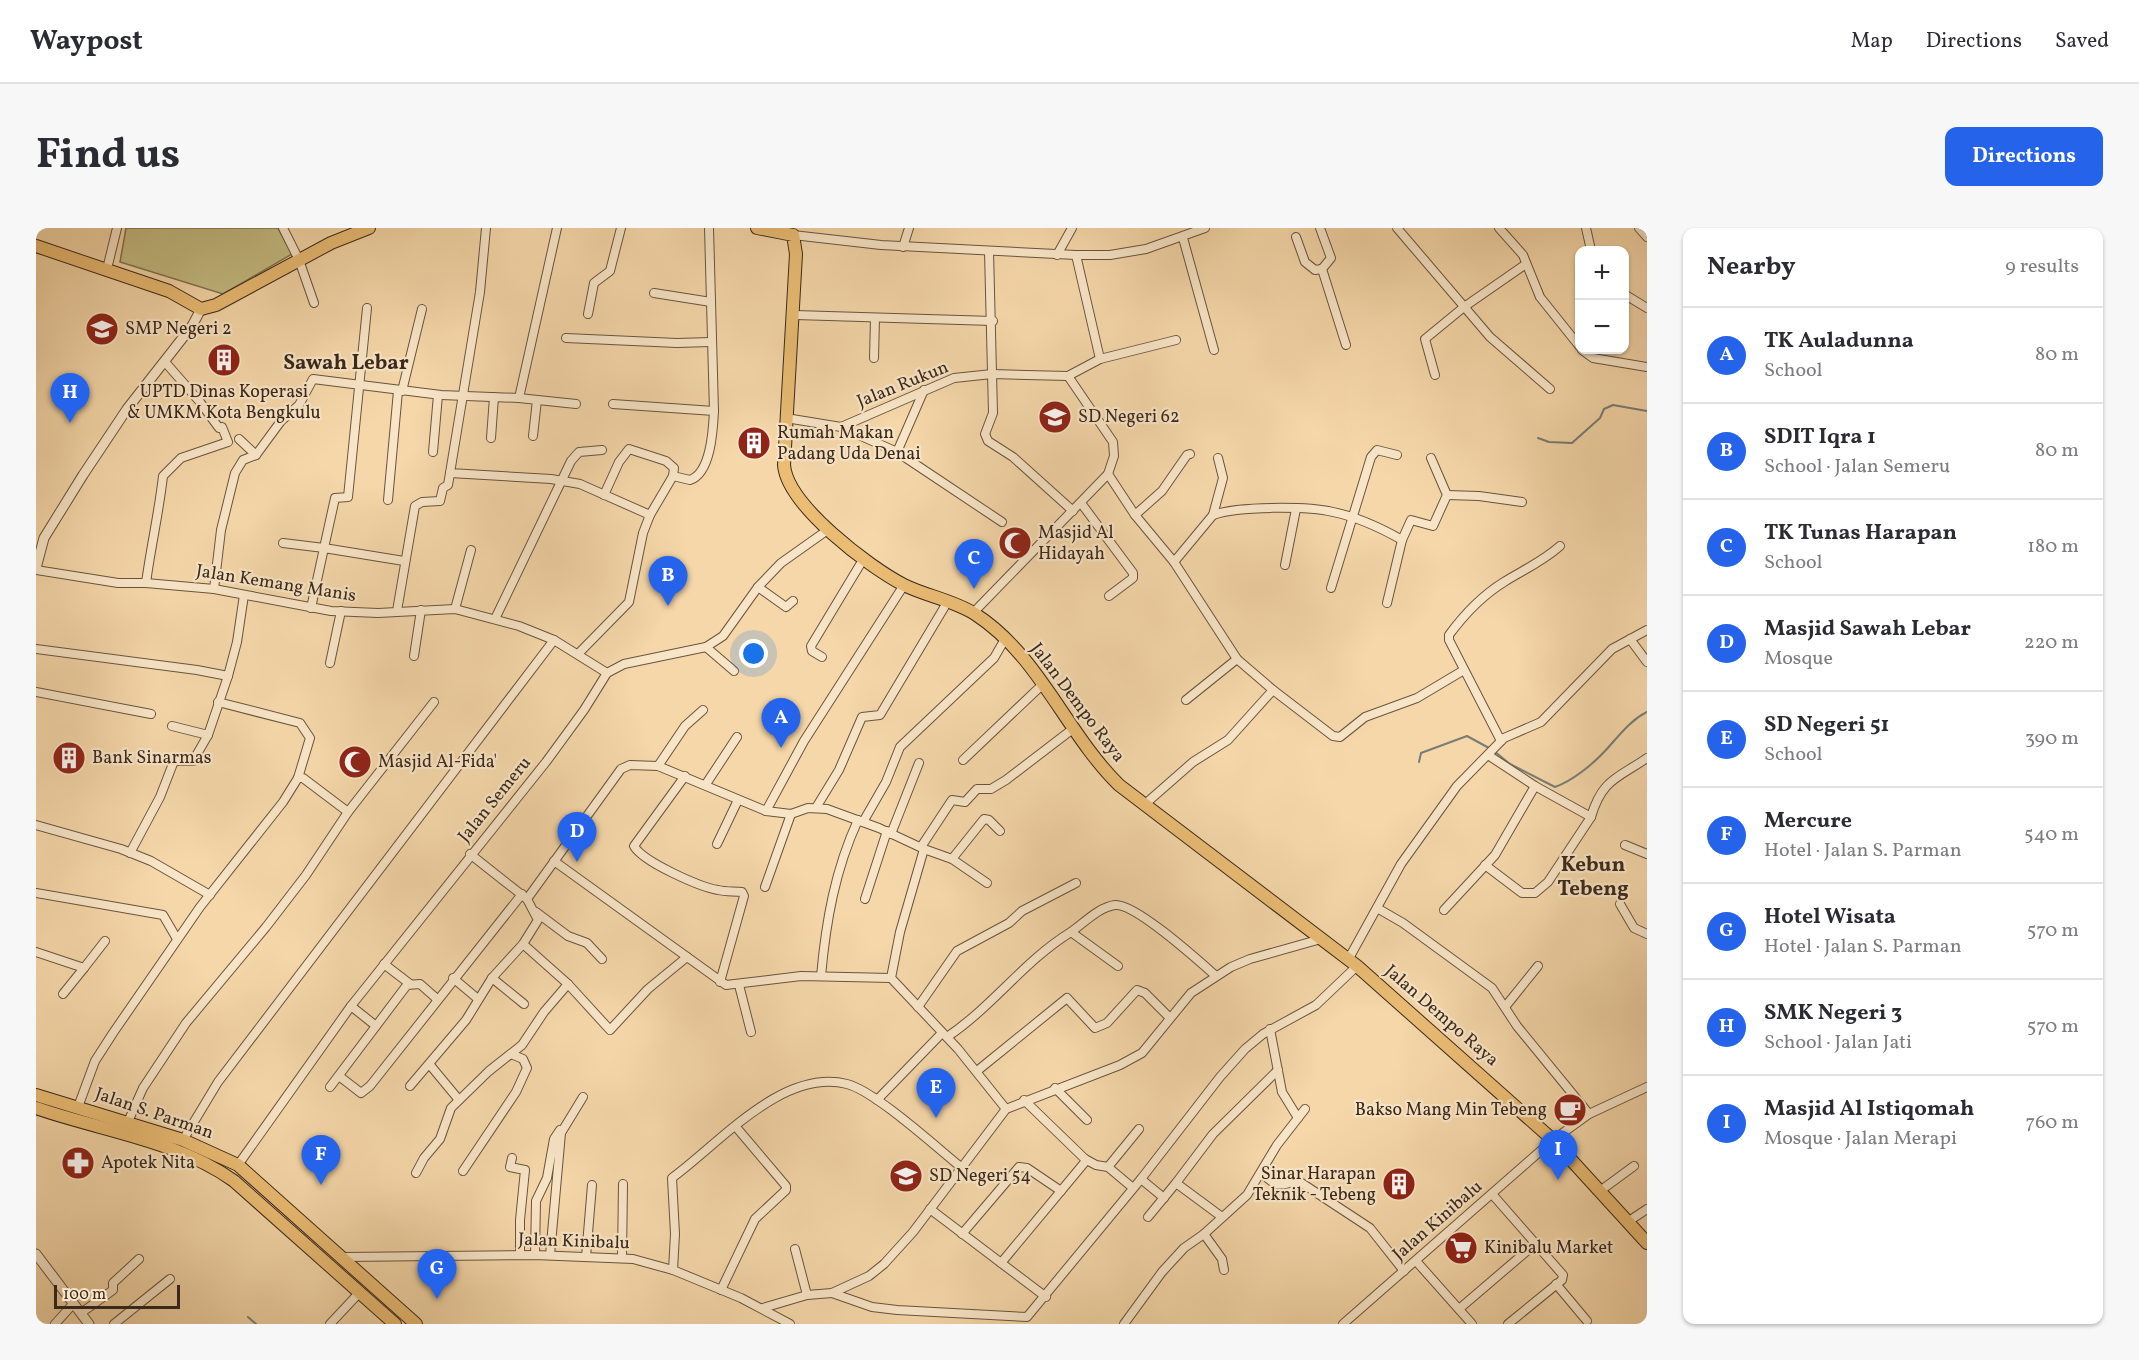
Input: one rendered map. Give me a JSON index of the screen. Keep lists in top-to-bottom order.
{
  "streets": {
    "main road": ["Jalan Dempo Raya", "Jalan S. Parman"],
    "street": [
      "Jalan Rukun",
      "Jalan Kemang Manis",
      "Jalan Semeru",
      "Jalan Kinibalu"
    ]
  },
  "crossings": [
    ["Jalan Rukun", "Jalan Dempo Raya"],
    ["Jalan Kemang Manis", "Jalan Semeru"],
    ["Jalan Dempo Raya", "Jalan Kinibalu"],
    ["Jalan Semeru", "Jalan S. Parman"],
    ["Jalan S. Parman", "Jalan Kinibalu"]
  ],
  "districts": ["Sawah Lebar", "Kebun Tebeng"],
  "places": {
    "school or university": ["SMP Negeri 2", "SD Negeri 62", "SD Negeri 54"],
    "building": [
      "UPTD Dinas Koperasi & UMKM Kota Bengkulu",
      "Rumah Makan Padang Uda Denai",
      "Bank Sinarmas",
      "Sinar Harapan Teknik - Tebeng"
    ],
    "mosque": ["Masjid Al Hidayah", "Masjid Al-Fida'"],
    "cafe": ["Bakso Mang Min Tebeng"],
    "pharmacy": ["Apotek Nita"],
    "supermarket": ["Kinibalu Market"]
  },
  "scale_bar": "100 m",
  "page": {
    "header": "Waypost",
    "nav": ["Map", "Directions", "Saved"],
    "title": "Find us",
    "buttons": "Directions",
    "heading": ["Nearby", "9 results"],
    "map_buttons": ["+", "−"],
    "list": [
      {
        "mark": "A",
        "name": "TK Auladunna",
        "note": "School",
        "value": "80 m"
      },
      {
        "mark": "B",
        "name": "SDIT Iqra 1",
        "note": "School · Jalan Semeru",
        "value": "80 m"
      },
      {
        "mark": "C",
        "name": "TK Tunas Harapan",
        "note": "School",
        "value": "180 m"
      },
      {
        "mark": "D",
        "name": "Masjid Sawah Lebar",
        "note": "Mosque",
        "value": "220 m"
      },
      {
        "mark": "E",
        "name": "SD Negeri 51",
        "note": "School",
        "value": "390 m"
      },
      {
        "mark": "F",
        "name": "Mercure",
        "note": "Hotel · Jalan S. Parman",
        "value": "540 m"
      },
      {
        "mark": "G",
        "name": "Hotel Wisata",
        "note": "Hotel · Jalan S. Parman",
        "value": "570 m"
      },
      {
        "mark": "H",
        "name": "SMK Negeri 3",
        "note": "School · Jalan Jati",
        "value": "570 m"
      },
      {
        "mark": "I",
        "name": "Masjid Al Istiqomah",
        "note": "Mosque · Jalan Merapi",
        "value": "760 m"
      }
    ],
    "pins": [
      "H",
      "C",
      "B",
      "A",
      "D",
      "E",
      "I",
      "F",
      "G"
    ],
    "scale": "100 m"
  }
}
